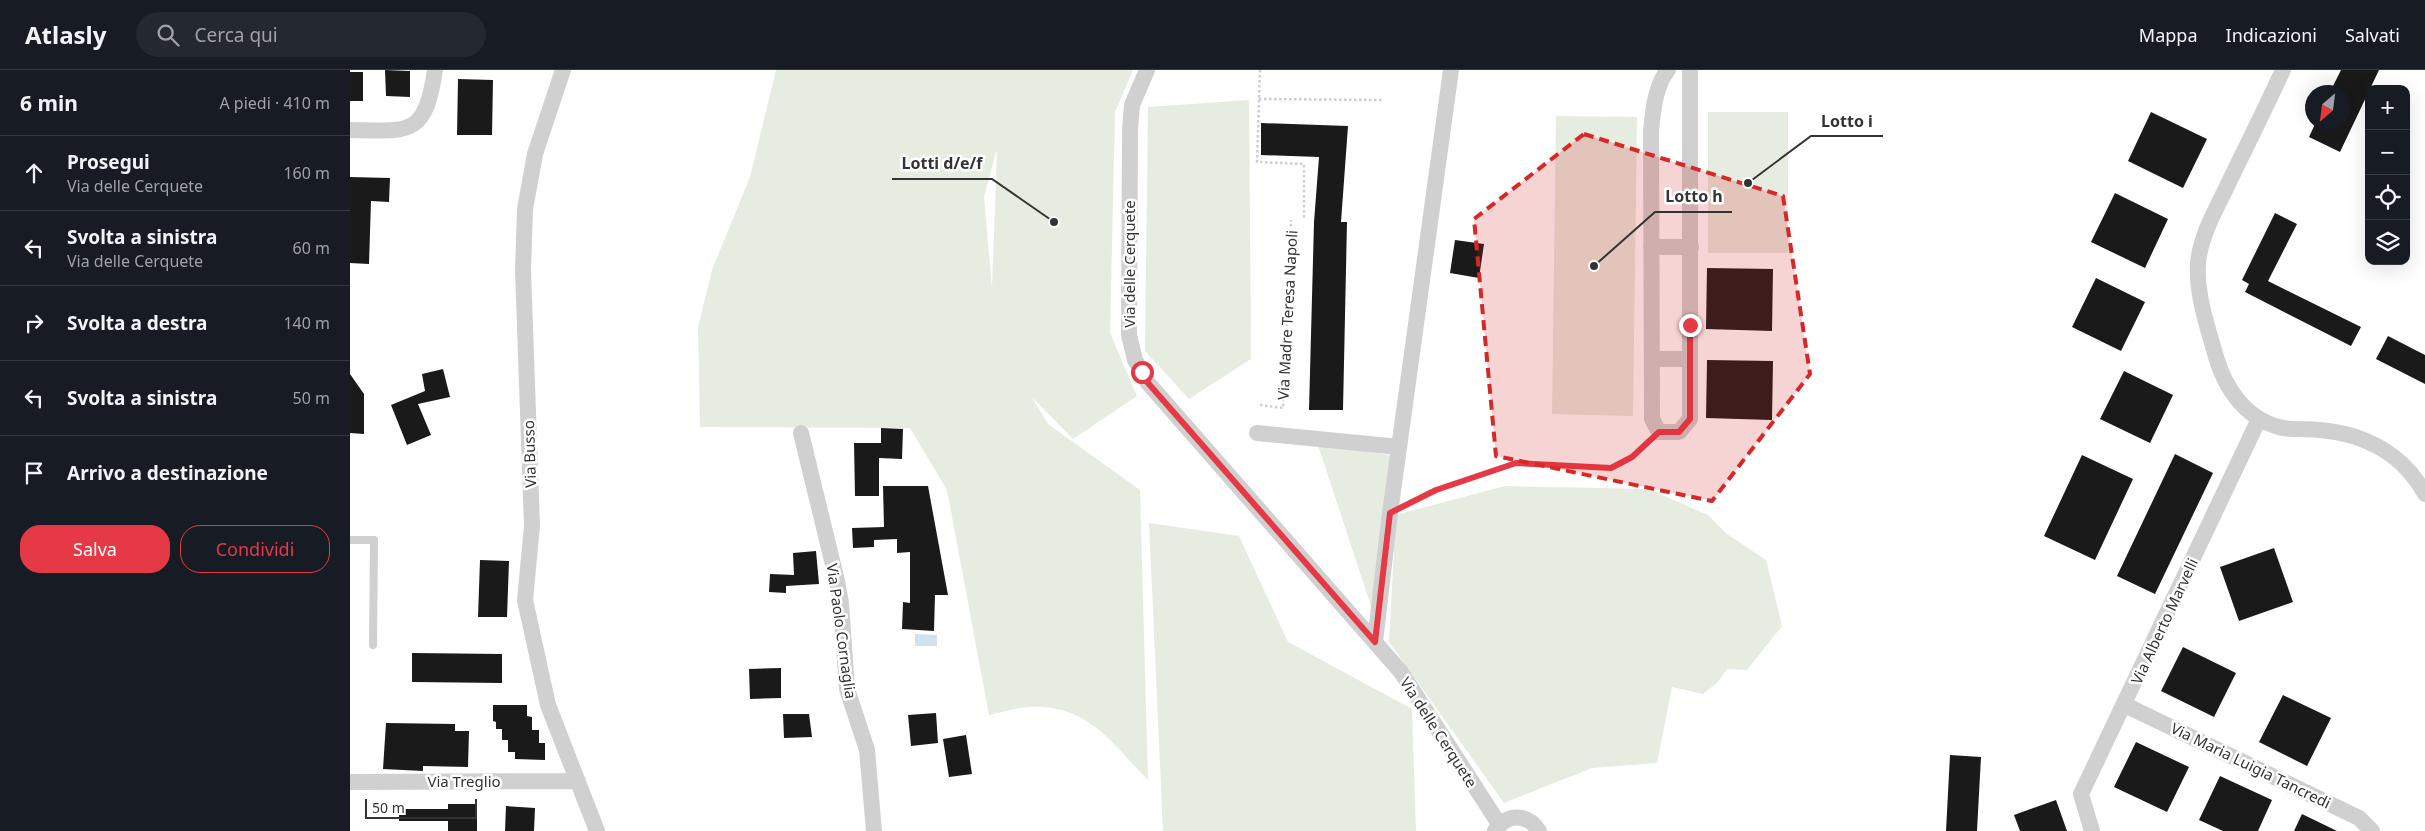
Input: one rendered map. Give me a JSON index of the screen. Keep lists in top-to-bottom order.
{
  "streets": {
    "street": [
      "Via delle Cerquete",
      "Via Busso",
      "Via Alberto Marvelli",
      "Via Paolo Cornaglia",
      "Via Maria Luigia Tancredi",
      "Via Treglio"
    ],
    "path": ["Via Madre Teresa Napoli"]
  },
  "crossings": [
    ["Via Busso", "Via Treglio"],
    ["Via Alberto Marvelli", "Via Maria Luigia Tancredi"]
  ],
  "places": ["Lotto i", "Lotti d/e/f", "Lotto h"],
  "scale_bar": "50 m",
  "north": "bottom left",
  "page": {
    "header": "Atlasly",
    "search": "Cerca qui",
    "nav": ["Mappa", "Indicazioni", "Salvati"],
    "heading": ["6 min", "A piedi · 410 m"],
    "map_buttons": ["+", "−"],
    "list": [
      ["Prosegui", "Via delle Cerquete", "160 m"],
      ["Svolta a sinistra", "Via delle Cerquete", "60 m"],
      ["Svolta a destra", "140 m"],
      ["Svolta a sinistra", "50 m"],
      "Arrivo a destinazione"
    ],
    "buttons": ["Salva", "Condividi"],
    "scale": "50 m"
  }
}
